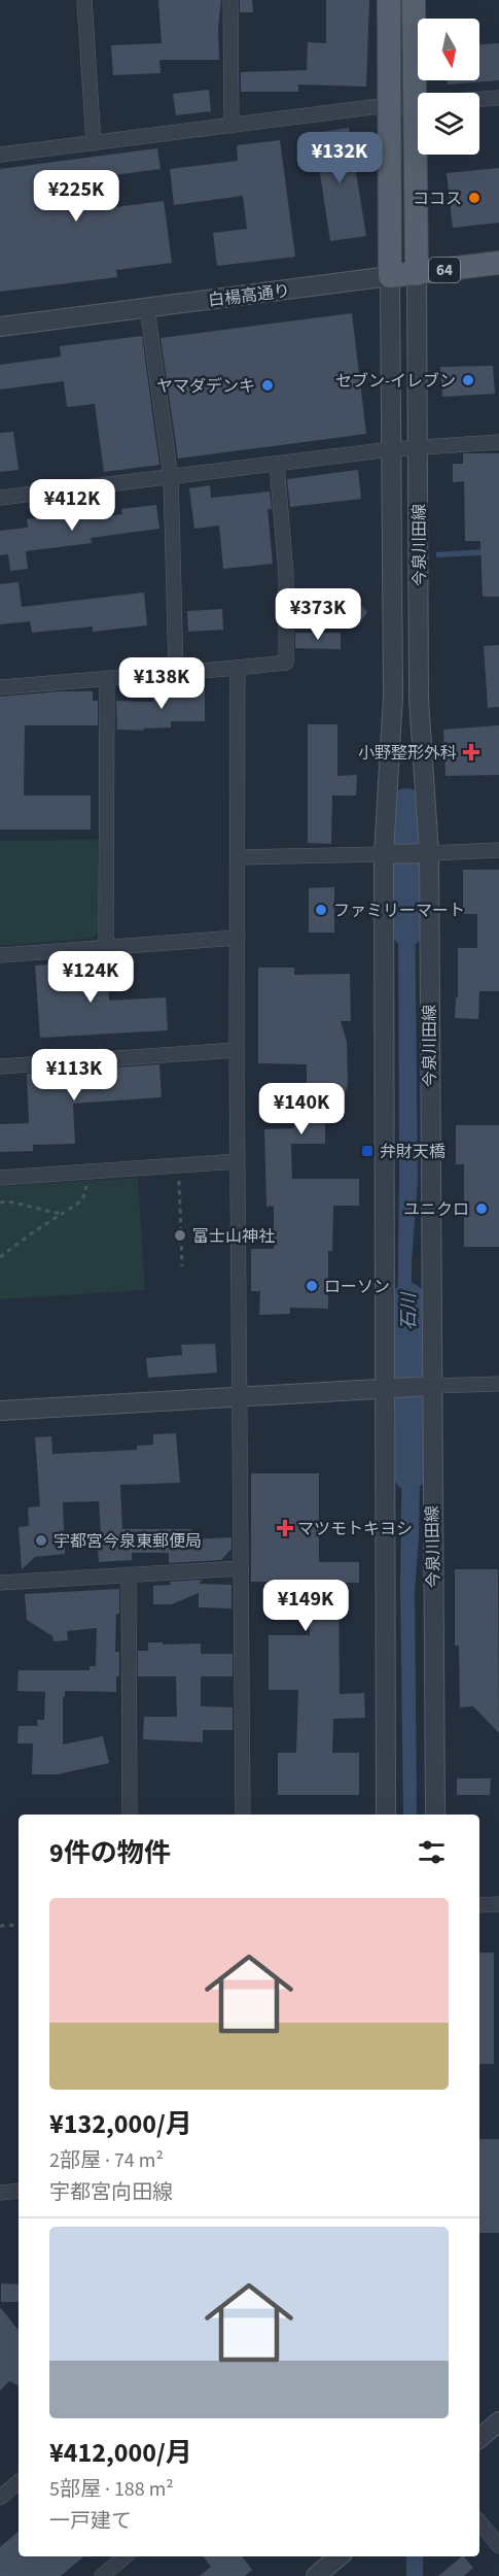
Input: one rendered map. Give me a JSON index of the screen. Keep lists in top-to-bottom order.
{
  "streets": {
    "main road": ["64", "白楊高通り"],
    "street": ["今泉川田線"]
  },
  "crossings": [
    ["64", "白楊高通り"],
    ["64", "今泉川田線"],
    ["白楊高通り", "今泉川田線"]
  ],
  "water": ["石川"],
  "places": {
    "other": [
      "ココス",
      "セブン-イレブン",
      "ヤマダデンキ",
      "ファミリーマート",
      "ユニクロ",
      "富士山神社",
      "ローソン",
      "宇都宮今泉東郵便局"
    ],
    "health": ["小野整形外科", "マツモトキヨシ"],
    "transit": ["弁財天橋"]
  },
  "north": "bottom",
  "page": {
    "price": [
      "¥132K",
      "¥225K",
      "¥412K",
      "¥373K",
      "¥138K",
      "¥124K",
      "¥113K",
      "¥140K",
      "¥149K"
    ],
    "heading": "9件の物件",
    "list": [
      {
        "name": "¥132,000/月",
        "note": "2部屋 · 74 m² · 宇都宮向田線"
      },
      {
        "name": "¥412,000/月",
        "note": "5部屋 · 188 m² · 一戸建て"
      }
    ]
  }
}
